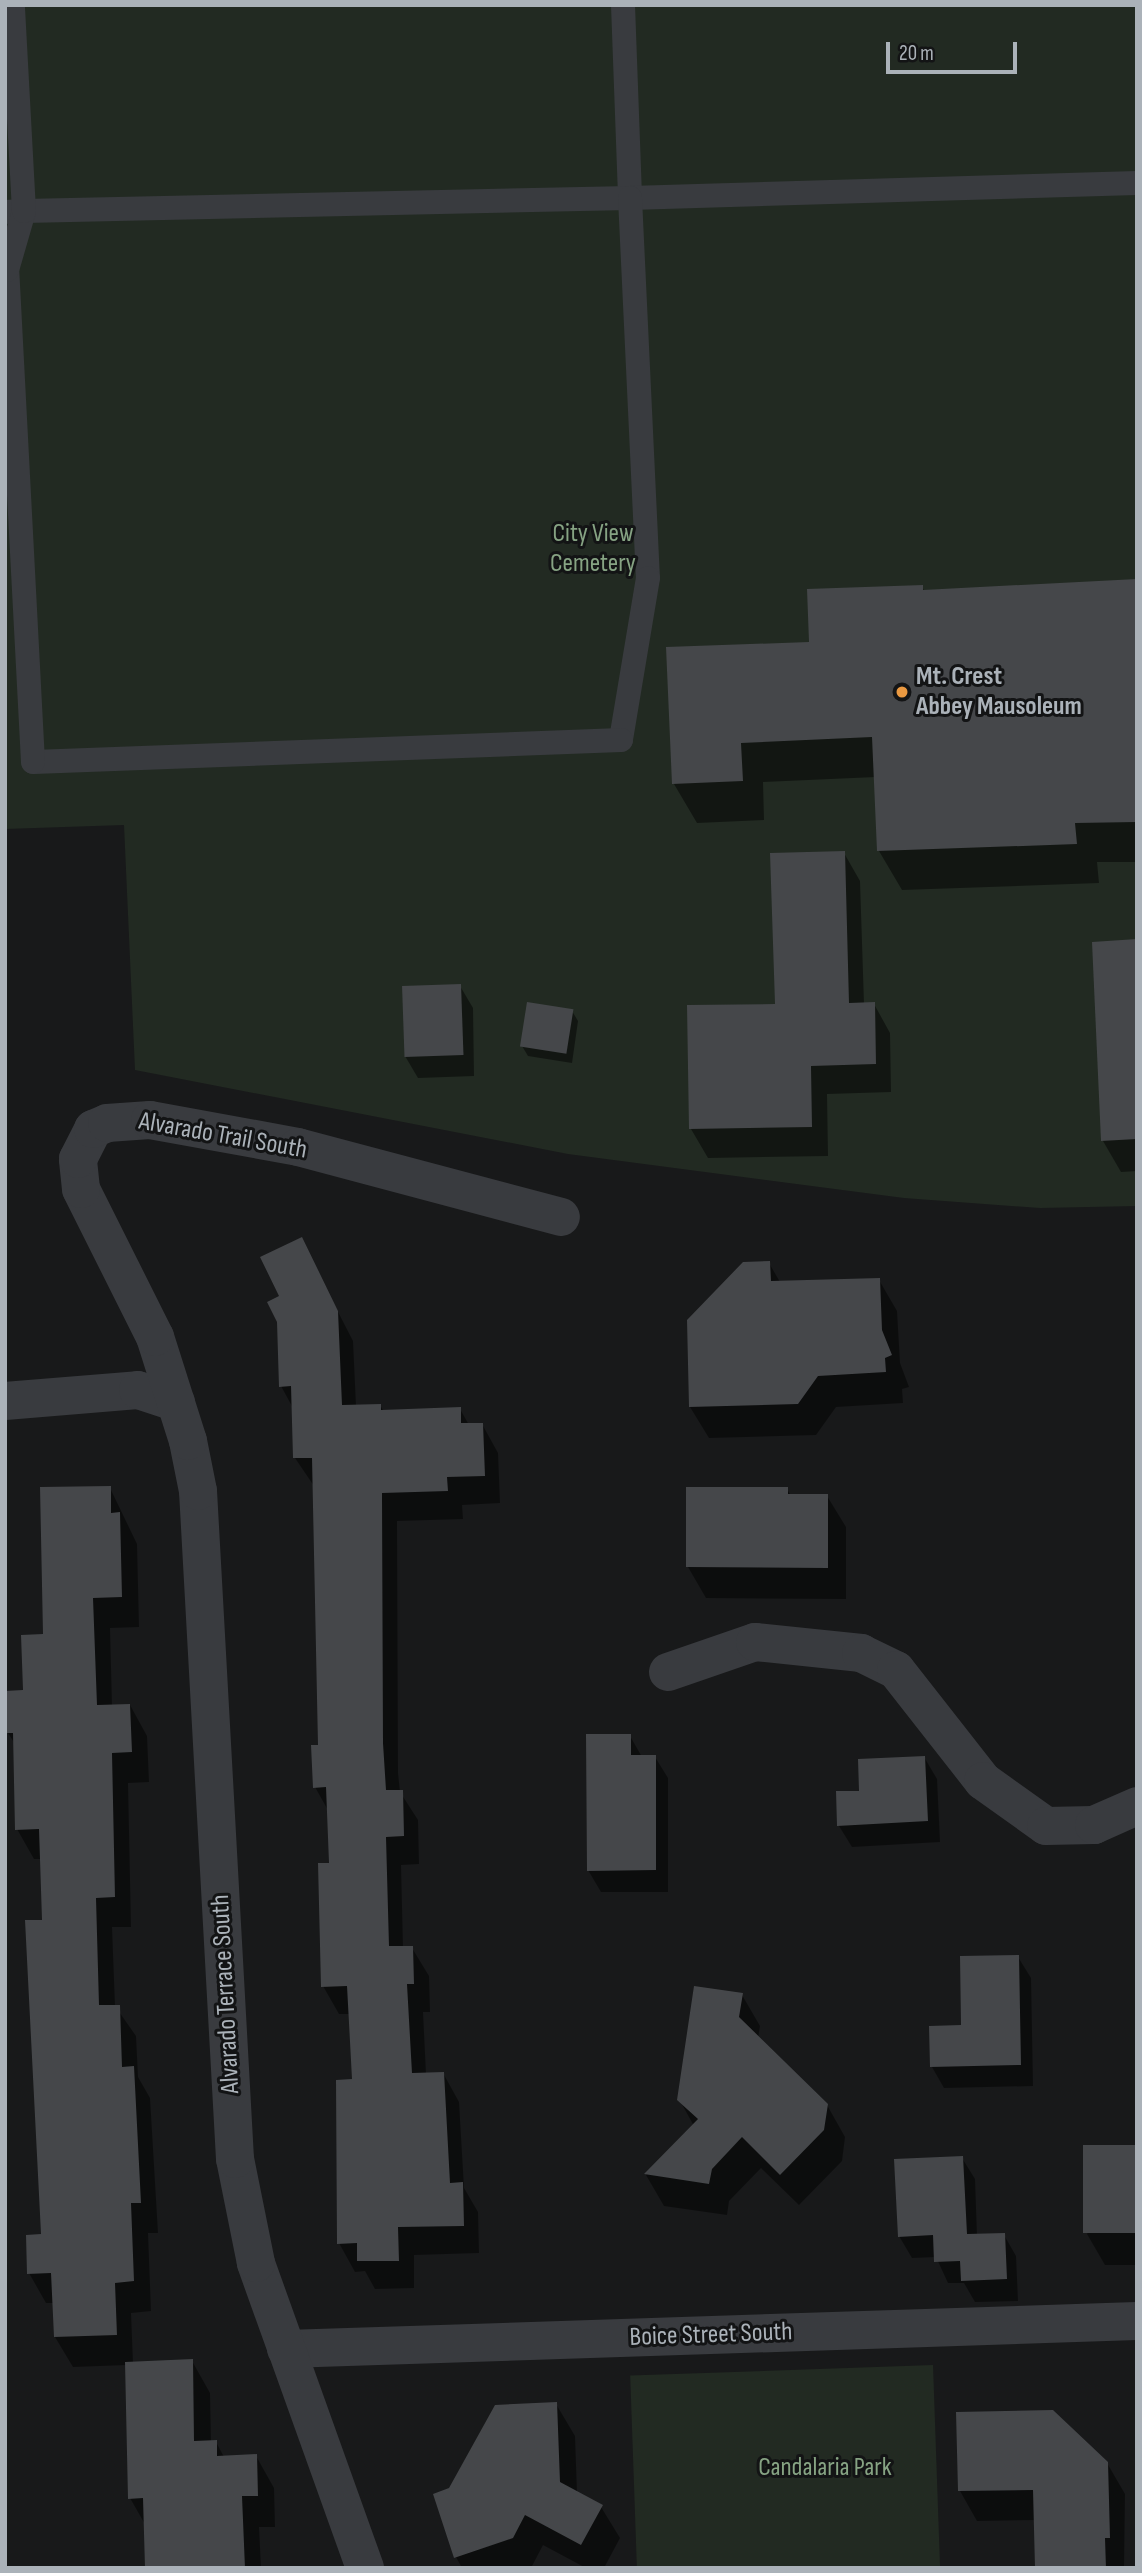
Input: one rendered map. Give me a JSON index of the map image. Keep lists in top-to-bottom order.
{
  "streets": {
    "street": ["Alvarado Trail South", "Alvarado Terrace South", "Boice Street South"]
  },
  "crossings": [
    ["Alvarado Trail South", "Alvarado Terrace South"],
    ["Alvarado Terrace South", "Boice Street South"]
  ],
  "parks": ["City View Cemetery", "Candalaria Park"],
  "places": ["Mt. Crest Abbey Mausoleum"],
  "scale_bar": "20 m"
}
